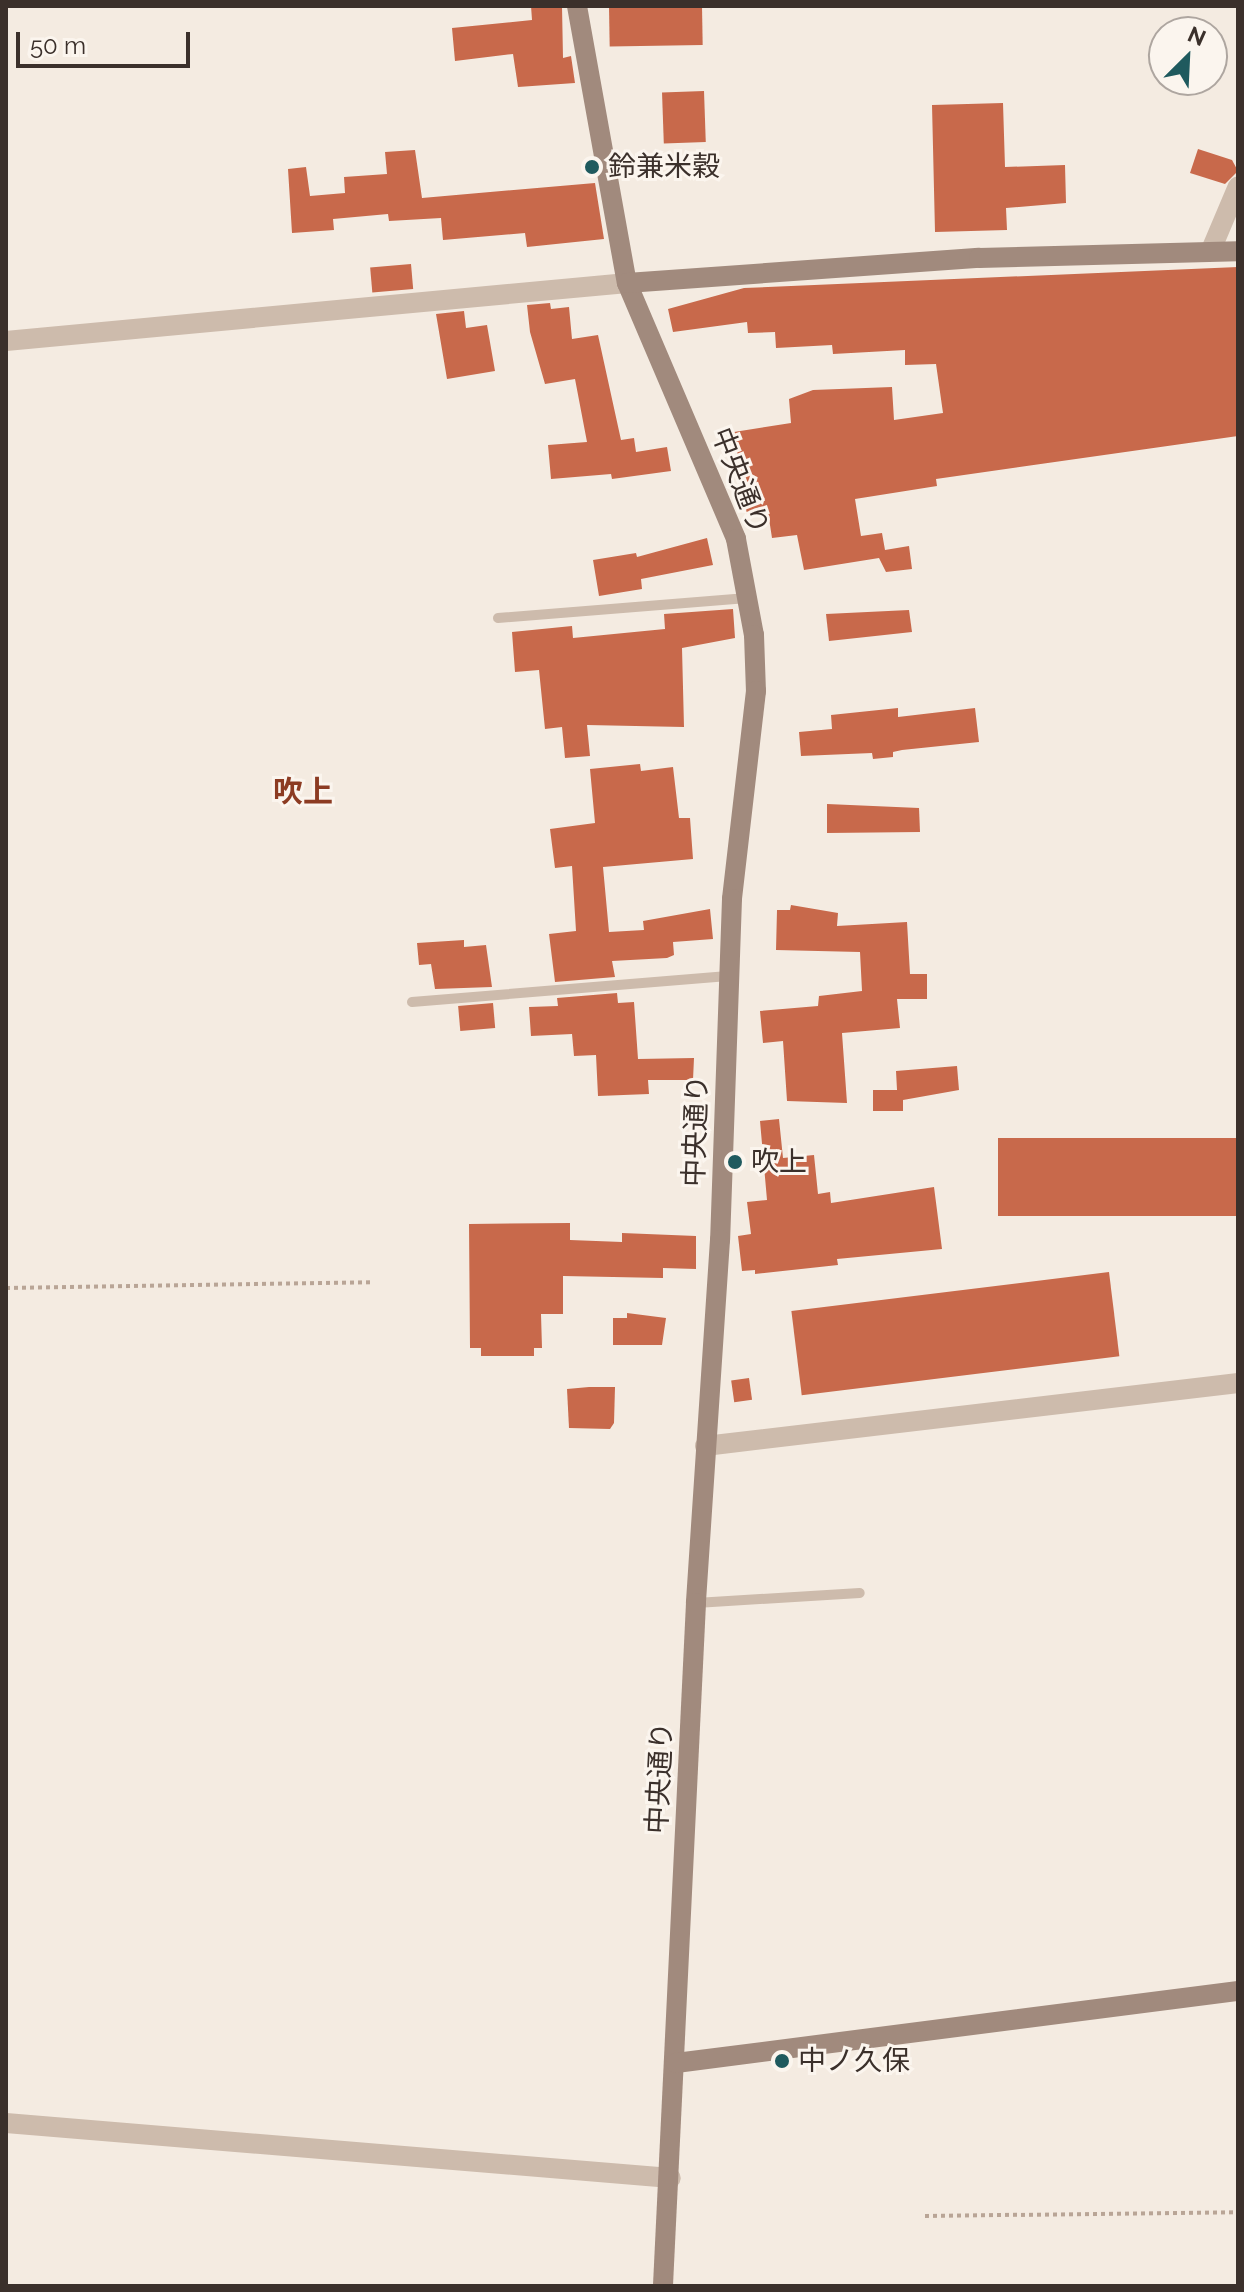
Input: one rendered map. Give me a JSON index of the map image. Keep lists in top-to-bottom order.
{
  "streets": {
    "street": ["中央通り"]
  },
  "districts": ["吹上"],
  "places": ["鈴兼米穀", "吹上", "中ノ久保"],
  "scale_bar": "50 m",
  "north": "top right"
}
